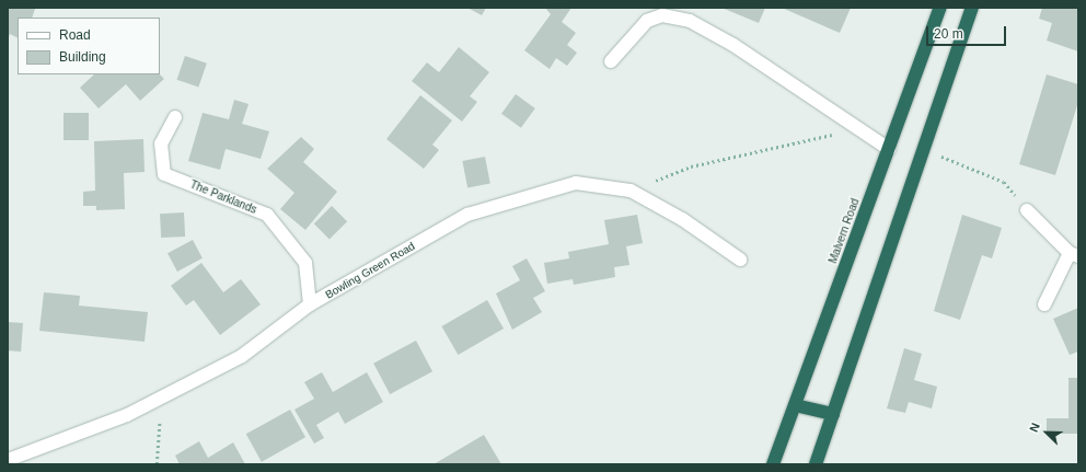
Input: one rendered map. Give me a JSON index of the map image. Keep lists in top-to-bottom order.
{
  "streets": {
    "highway": ["Malvern Road"],
    "street": ["The Parklands", "Bowling Green Road"]
  },
  "crossings": [
    ["The Parklands", "Bowling Green Road"]
  ],
  "legend": ["Road", "Building"],
  "scale_bar": "20 m",
  "north": "top left"
}
